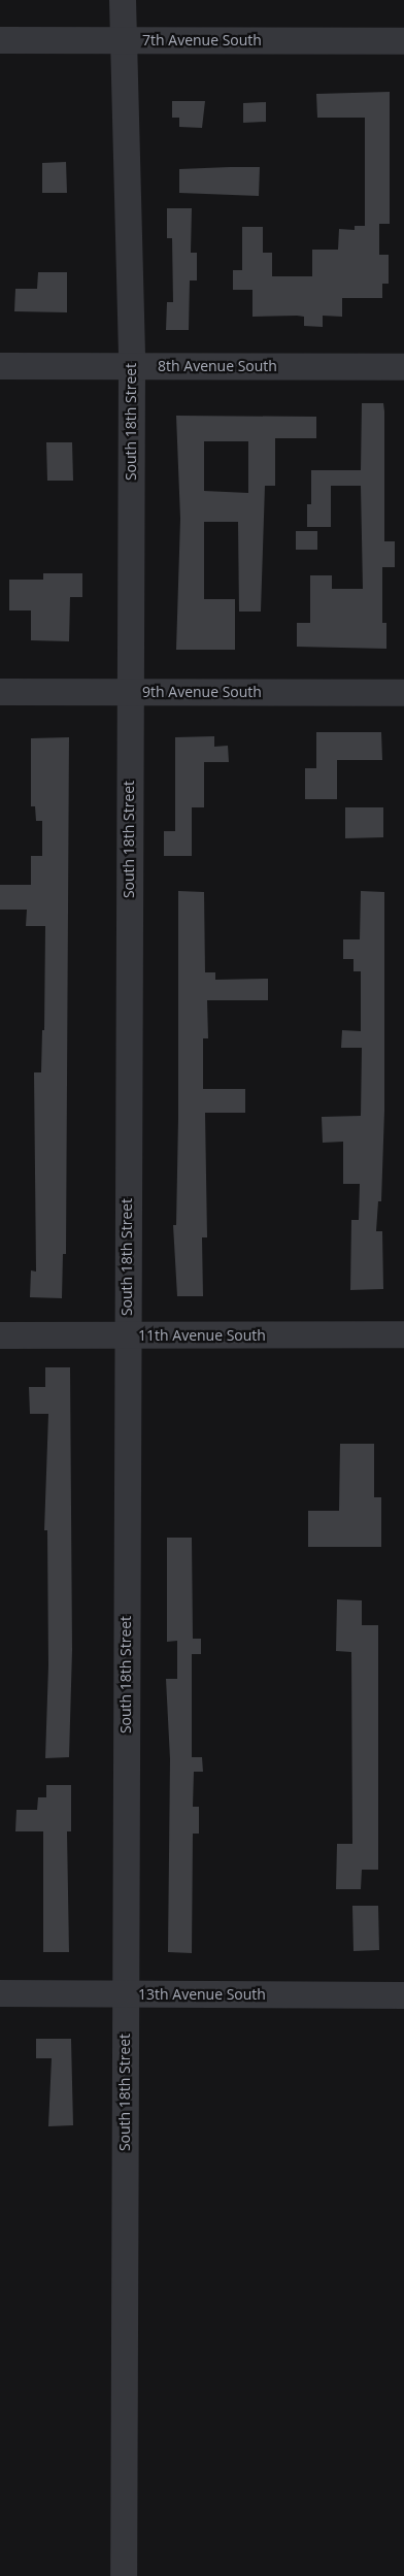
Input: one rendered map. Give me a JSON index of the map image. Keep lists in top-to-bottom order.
{
  "streets": {
    "street": [
      "7th Avenue South",
      "8th Avenue South",
      "South 18th Street",
      "9th Avenue South",
      "11th Avenue South",
      "13th Avenue South"
    ]
  },
  "crossings": [
    ["7th Avenue South", "South 18th Street"],
    ["8th Avenue South", "South 18th Street"],
    ["South 18th Street", "9th Avenue South"],
    ["South 18th Street", "11th Avenue South"],
    ["South 18th Street", "13th Avenue South"]
  ]
}
